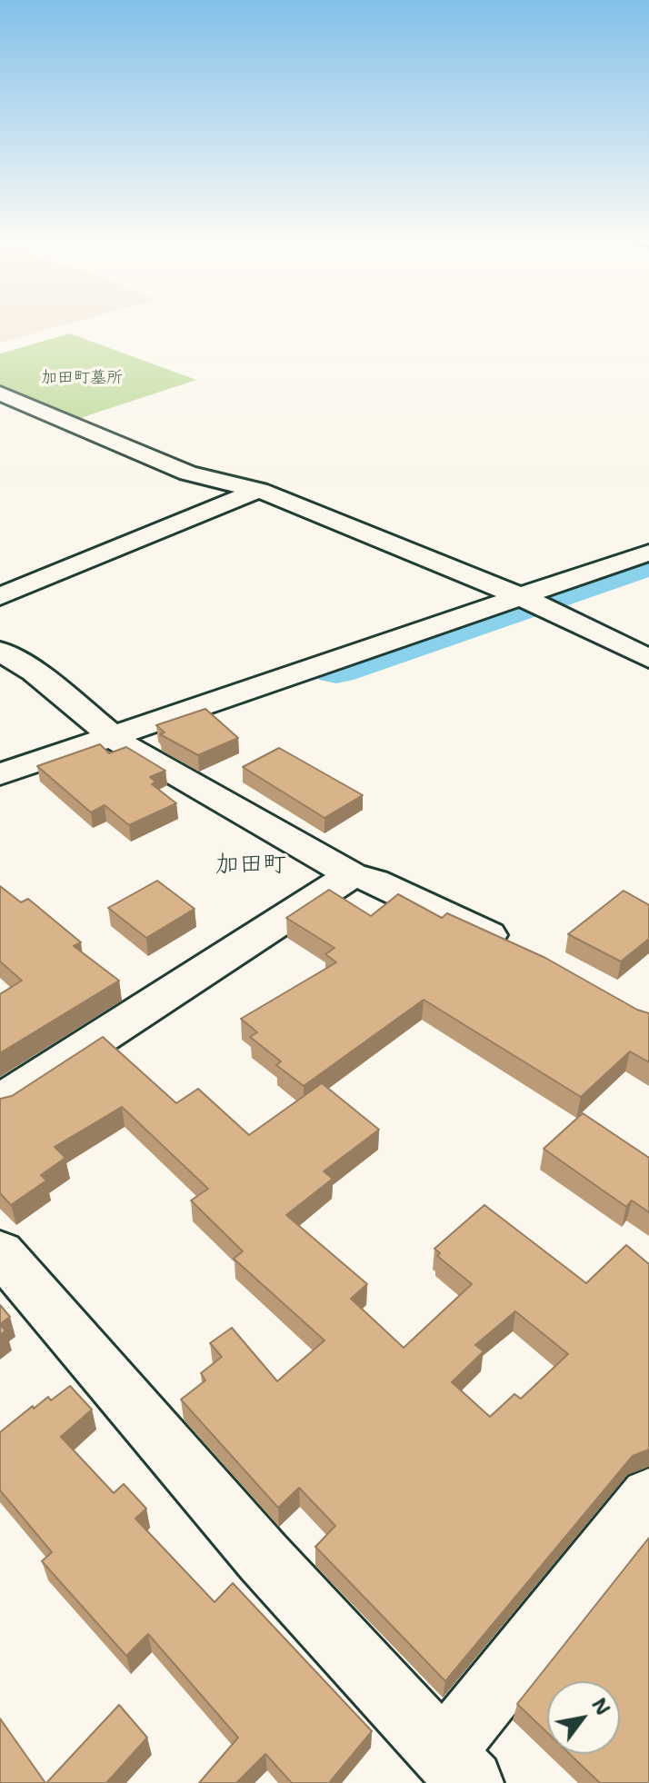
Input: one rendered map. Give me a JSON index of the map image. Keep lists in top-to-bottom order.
{
  "districts": ["加田町"],
  "parks": ["加田町墓所"],
  "north": "top right"
}
